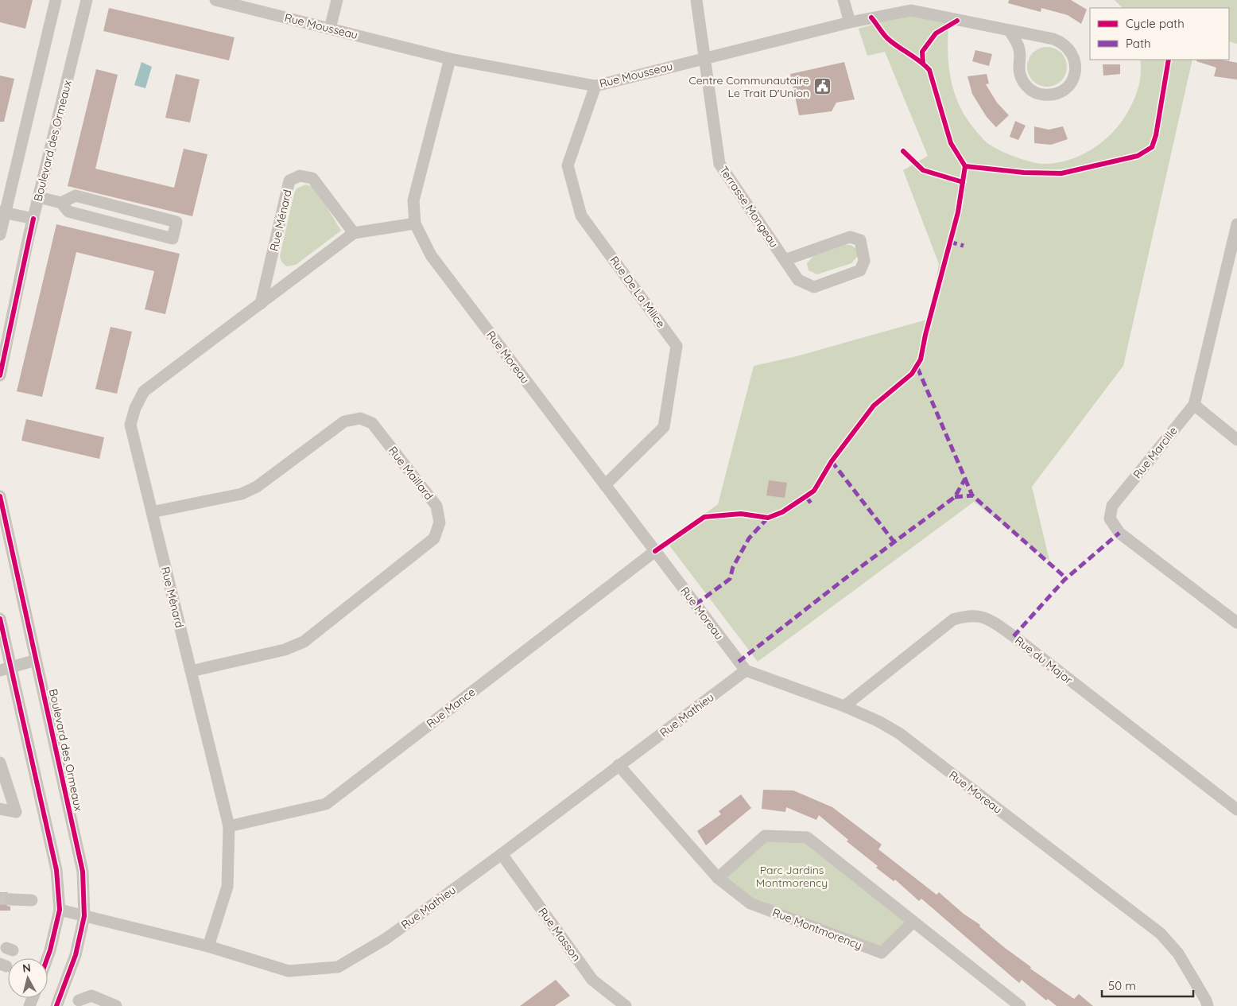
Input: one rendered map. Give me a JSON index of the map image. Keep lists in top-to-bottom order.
{
  "streets": {
    "street": [
      "Rue Mousseau",
      "Boulevard des Ormeaux",
      "Terrasse Mongeau",
      "Rue Ménard",
      "Rue De La Milice",
      "Rue Moreau",
      "Rue Marcille",
      "Rue Maillard",
      "Rue du Major",
      "Rue Mance",
      "Rue Mathieu",
      "Rue Montmorency",
      "Rue Masson"
    ]
  },
  "crossings": [
    ["Rue Mousseau", "Terrasse Mongeau"],
    ["Rue Mousseau", "Rue De La Milice"],
    ["Rue Mousseau", "Rue Moreau"],
    ["Boulevard des Ormeaux", "Rue Mathieu"],
    ["Rue Ménard", "Rue Moreau"],
    ["Rue Ménard", "Rue Maillard"],
    ["Rue Ménard", "Rue Mance"],
    ["Rue Ménard", "Rue Mathieu"],
    ["Rue De La Milice", "Rue Moreau"],
    ["Rue Moreau", "Rue du Major"],
    ["Rue Moreau", "Rue Mance"],
    ["Rue Moreau", "Rue Mathieu"],
    ["Rue Mathieu", "Rue Montmorency"],
    ["Rue Mathieu", "Rue Masson"]
  ],
  "parks": ["Parc Jardins Montmorency"],
  "places": {
    "public building": ["Centre Communautaire Le Trait D'Union"]
  },
  "legend": ["Cycle path", "Path"],
  "scale_bar": "50 m",
  "north": "top"
}
